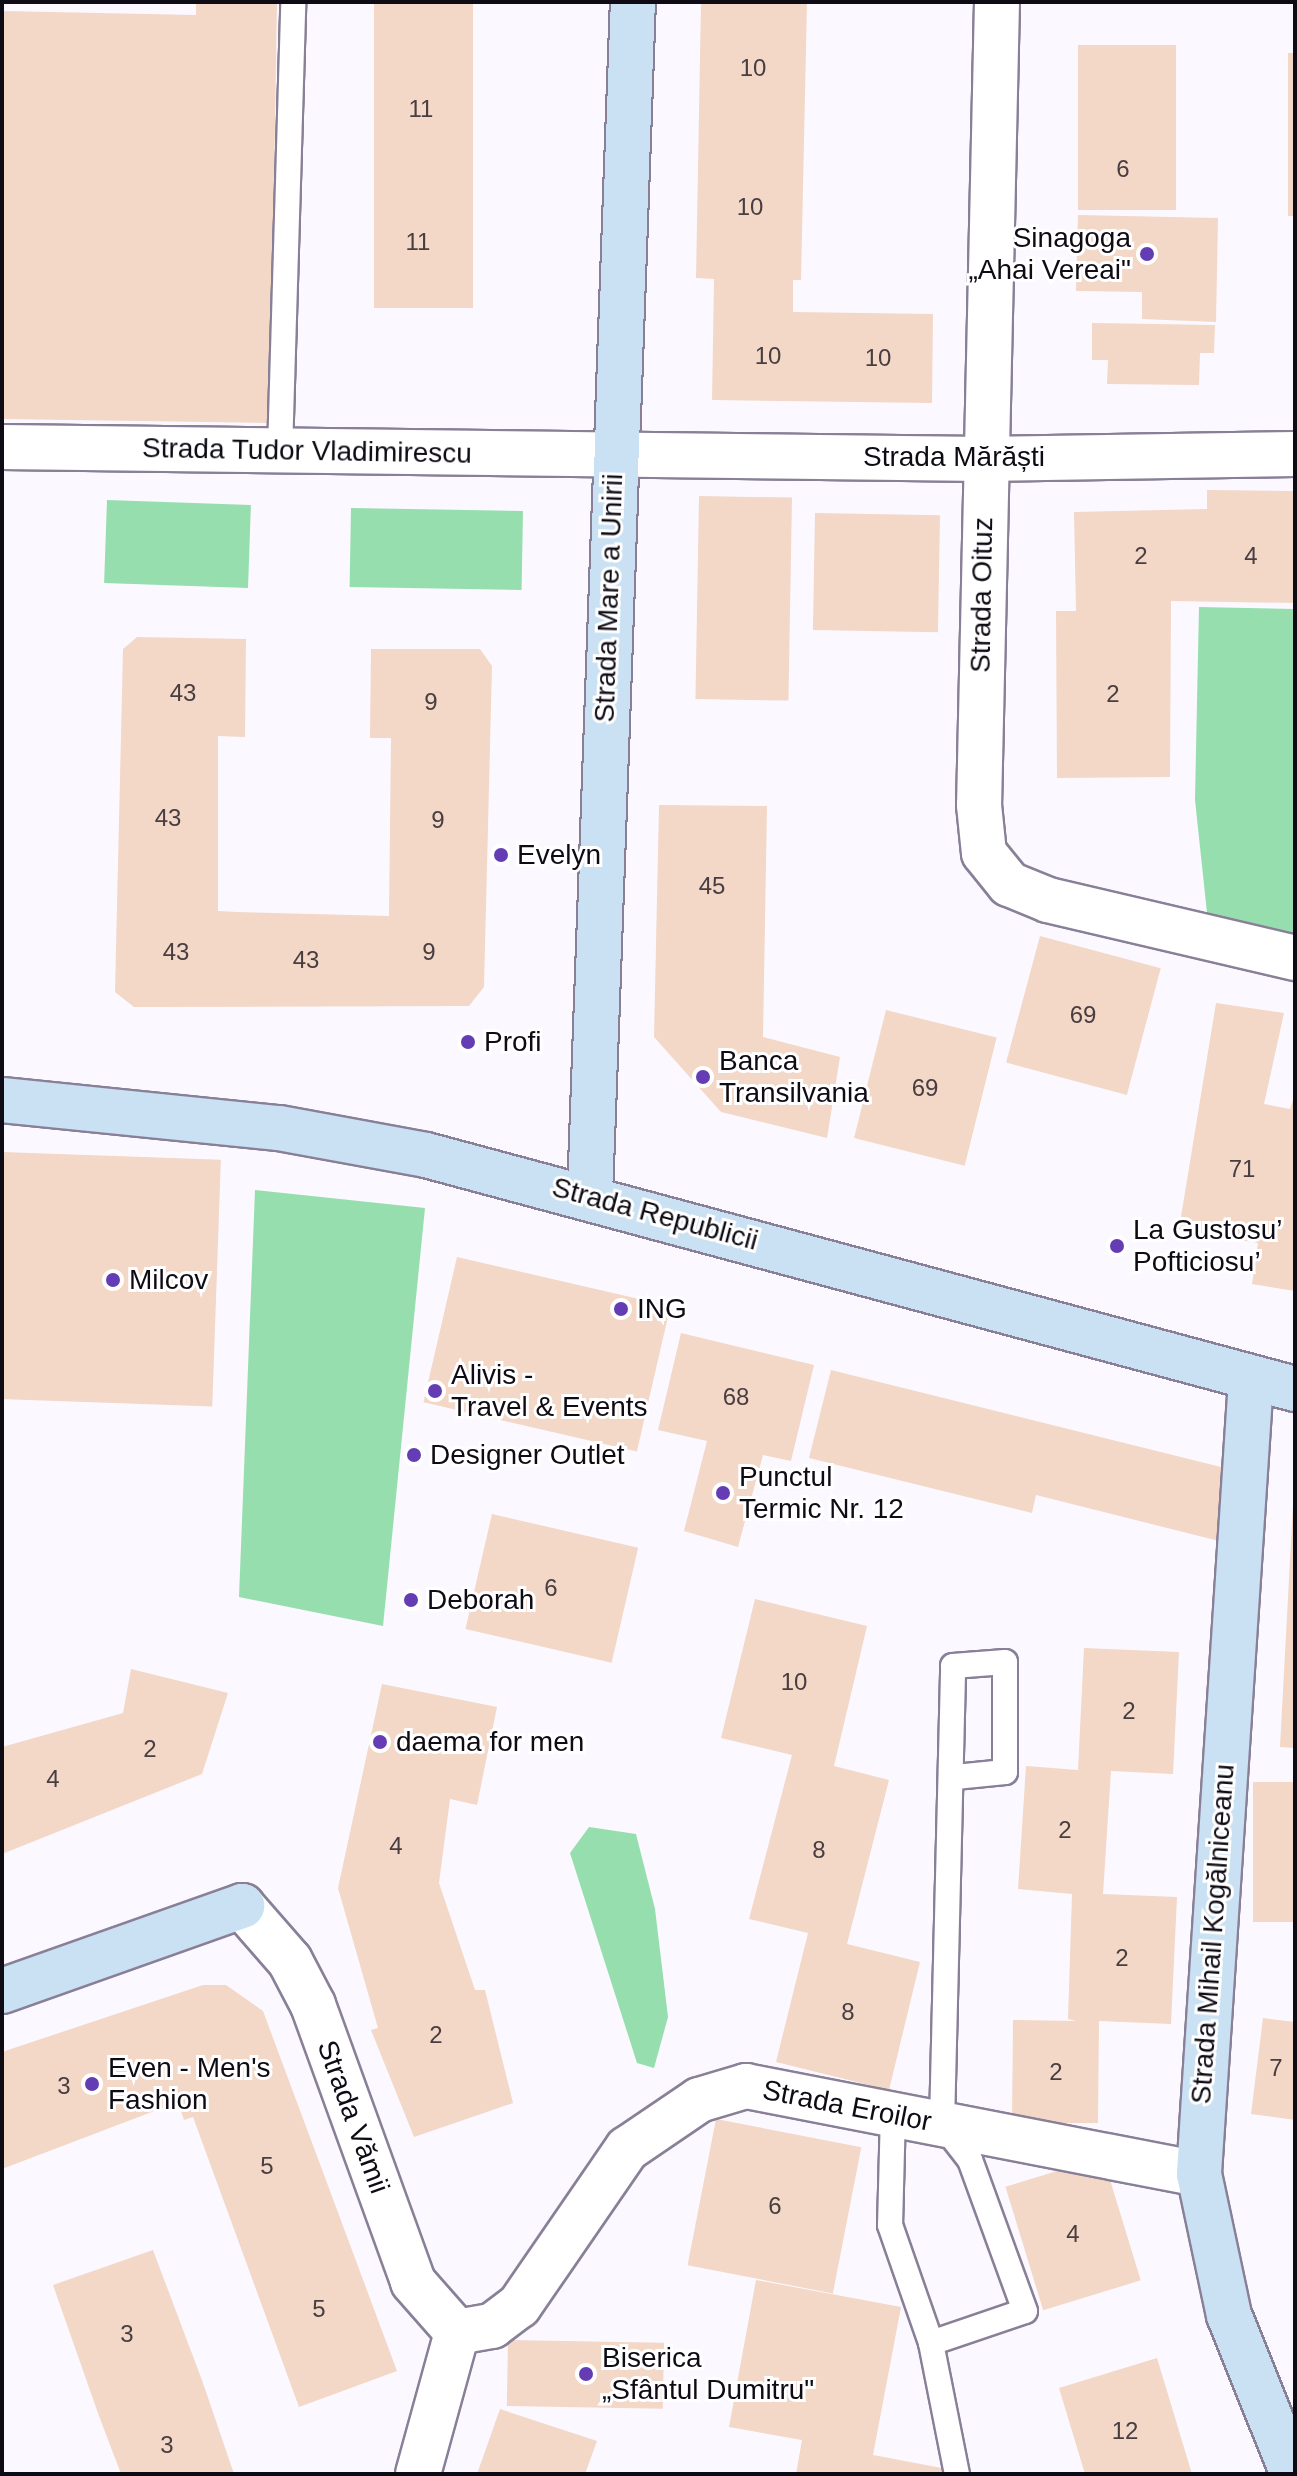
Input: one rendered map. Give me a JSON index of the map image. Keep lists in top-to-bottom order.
{
  "streets": {
    "main road": ["Strada Mare a Unirii", "Strada Republicii", "Strada Mihail Kogălniceanu"],
    "street": [
      "Strada Tudor Vladimirescu",
      "Strada Mărăști",
      "Strada Oituz",
      "Strada Eroilor",
      "Strada Vămii"
    ]
  },
  "crossings": [
    ["Strada Tudor Vladimirescu", "Strada Mărăști"],
    ["Strada Tudor Vladimirescu", "Strada Mare a Unirii"],
    ["Strada Mărăști", "Strada Oituz"],
    ["Strada Mărăști", "Strada Mare a Unirii"],
    ["Strada Mare a Unirii", "Strada Republicii"],
    ["Strada Republicii", "Strada Mihail Kogălniceanu"],
    ["Strada Mihail Kogălniceanu", "Strada Eroilor"],
    ["Strada Eroilor", "Strada Vămii"]
  ],
  "places": [
    "Sinagoga „Ahai Vereai\"",
    "Evelyn",
    "Profi",
    "Banca Transilvania",
    "La Gustosu’ Pofticiosu’",
    "Milcov",
    "ING",
    "Alivis - Travel & Events",
    "Designer Outlet",
    "Punctul Termic Nr. 12",
    "Deborah",
    "daema for men",
    "Even - Men's Fashion",
    "Biserica „Sfântul Dumitru\""
  ],
  "house_numbers": [
    "10",
    "11",
    "6",
    "10",
    "11",
    "10",
    "10",
    "2",
    "4",
    "43",
    "2",
    "9",
    "43",
    "9",
    "45",
    "43",
    "9",
    "43",
    "69",
    "69",
    "71",
    "68",
    "6",
    "10",
    "2",
    "2",
    "4",
    "2",
    "4",
    "8",
    "2",
    "8",
    "2",
    "7",
    "2",
    "3",
    "5",
    "6",
    "4",
    "5",
    "3",
    "12",
    "3"
  ]
}
